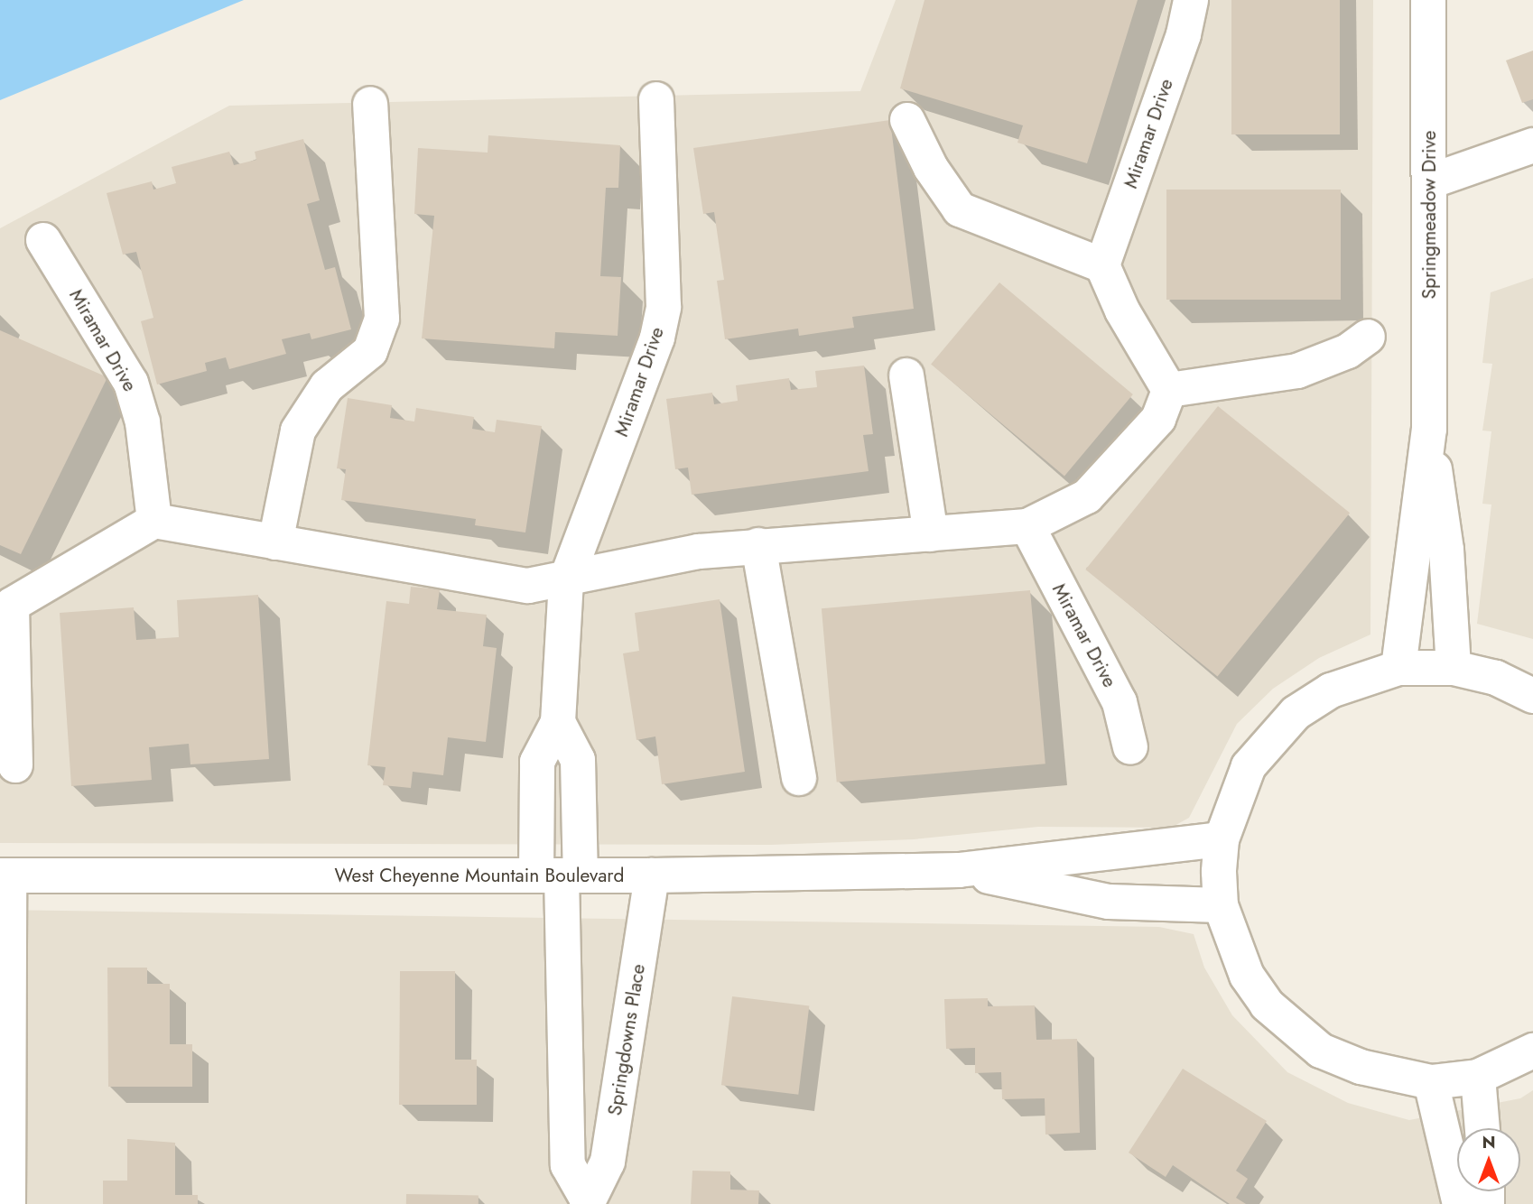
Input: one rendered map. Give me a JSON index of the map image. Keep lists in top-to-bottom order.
{
  "streets": {
    "street": [
      "Miramar Drive",
      "Springmeadow Drive",
      "West Cheyenne Mountain Boulevard",
      "Springdowns Place"
    ]
  },
  "crossings": [
    ["Miramar Drive", "West Cheyenne Mountain Boulevard"],
    ["Miramar Drive", "Springdowns Place"],
    ["West Cheyenne Mountain Boulevard", "Springdowns Place"]
  ],
  "north": "top"
}
